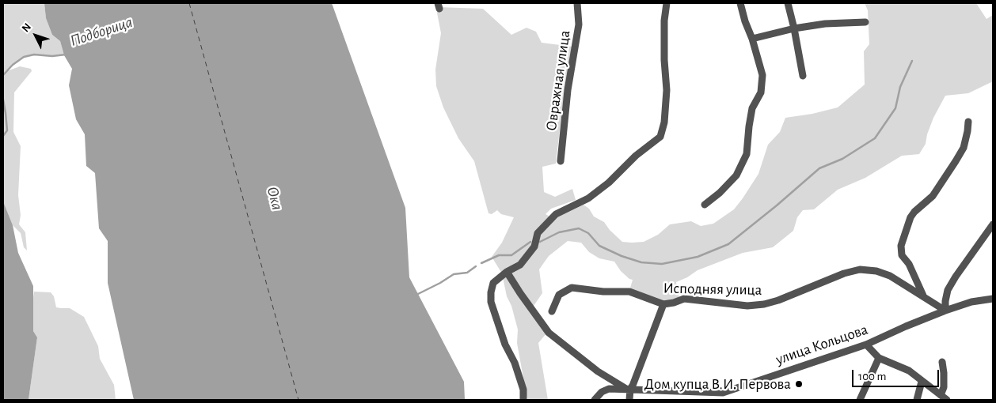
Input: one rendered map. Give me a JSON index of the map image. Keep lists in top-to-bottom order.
{
  "streets": {
    "street": ["Овражная улица", "Исподняя улица", "улица Кольцова"]
  },
  "crossings": [
    ["Исподняя улица", "улица Кольцова"]
  ],
  "water": ["Подборица", "Ока"],
  "places": ["Дом купца В.И. Первова"],
  "scale_bar": "100 m",
  "north": "top left"
}
